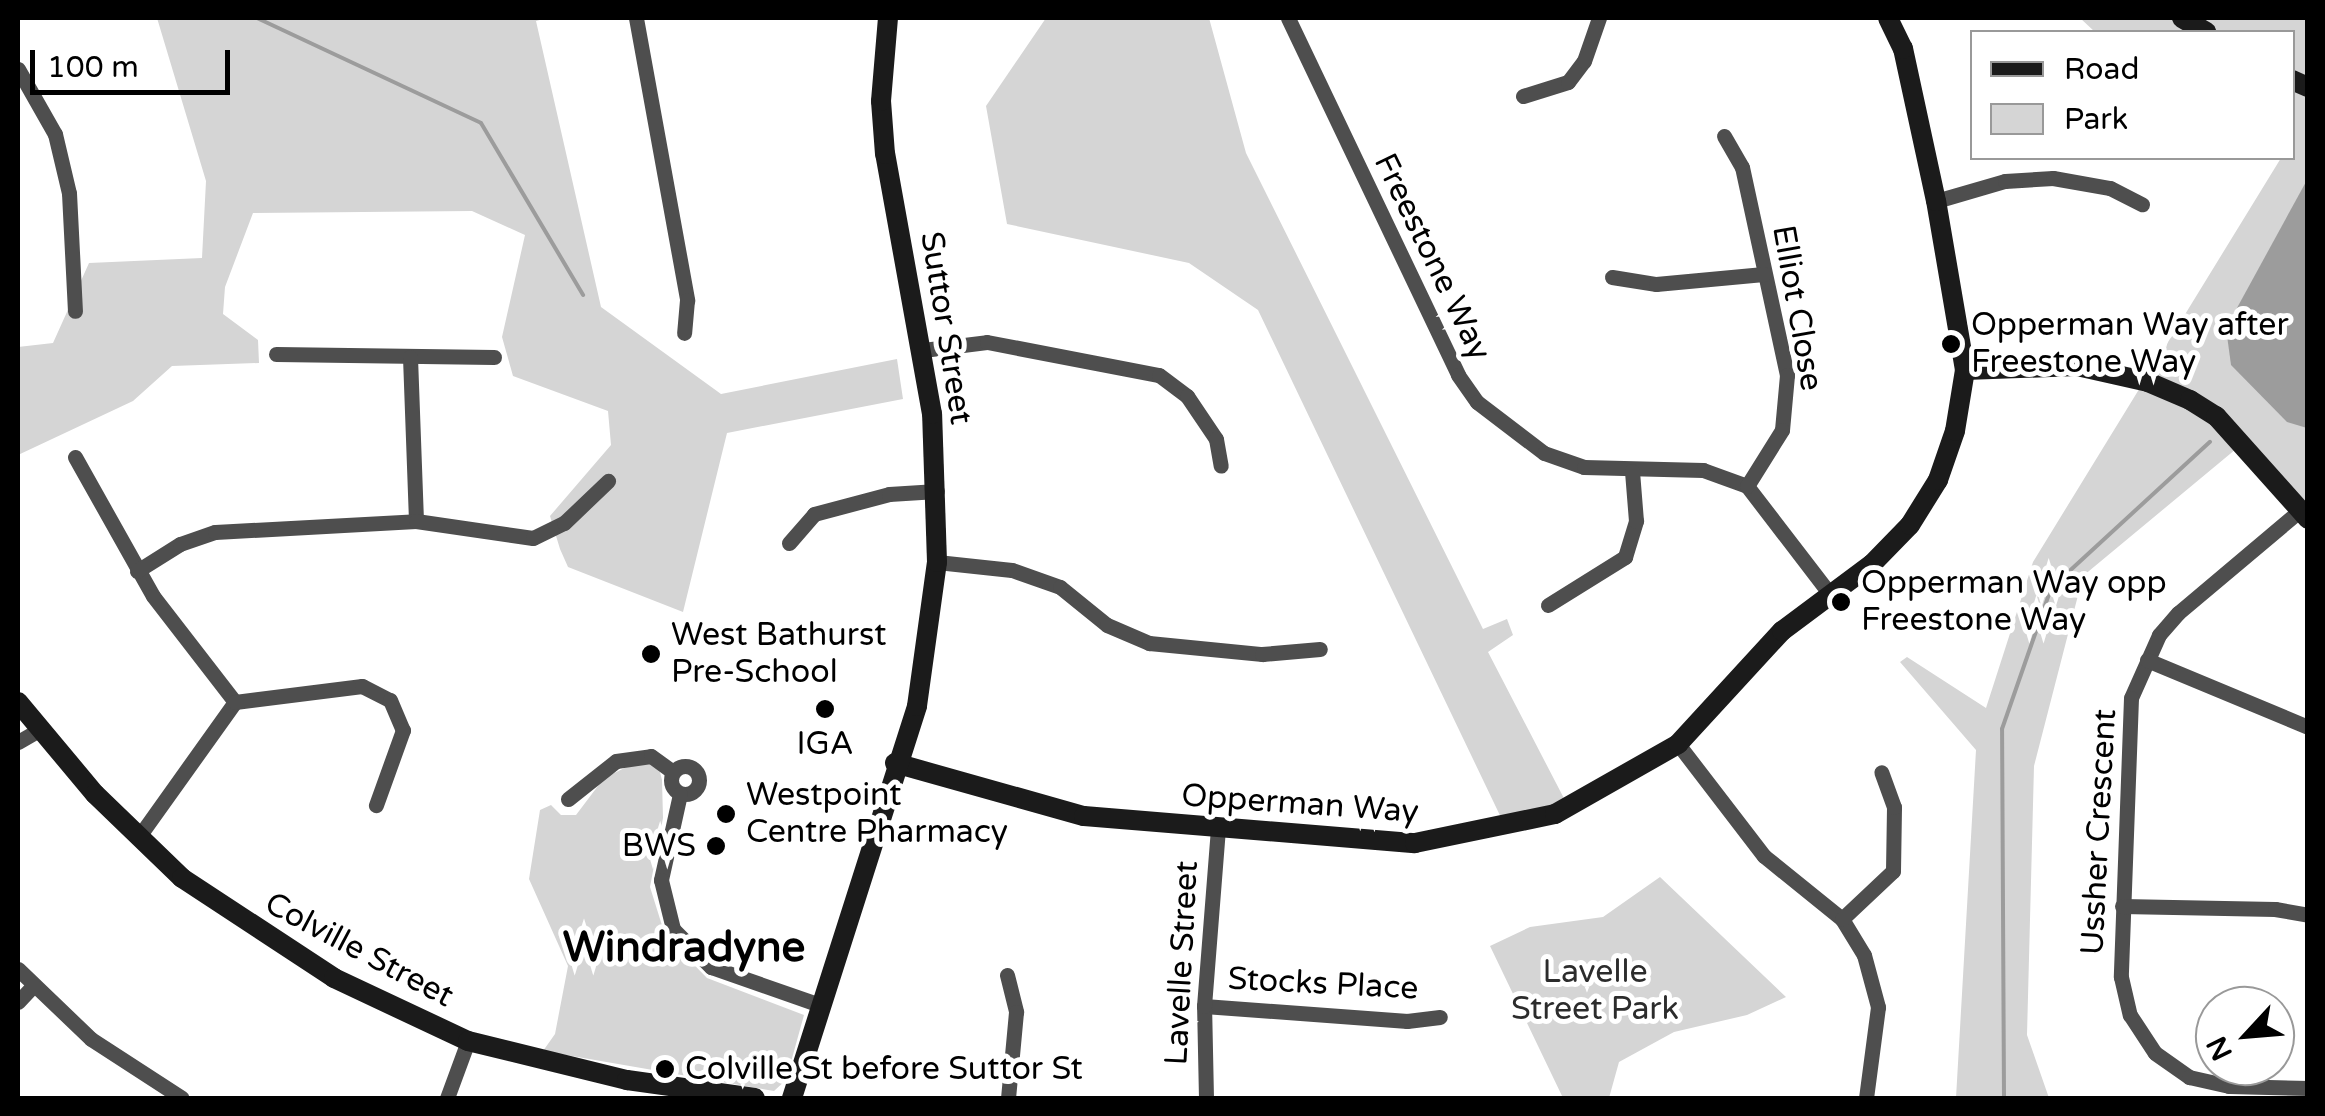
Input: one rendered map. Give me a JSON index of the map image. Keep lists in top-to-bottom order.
{
  "streets": {
    "street": [
      "Freestone Way",
      "Elliot Close",
      "Suttor Street",
      "Opperman Way",
      "Ussher Crescent",
      "Colville Street",
      "Lavelle Street",
      "Stocks Place"
    ]
  },
  "crossings": [
    ["Freestone Way", "Elliot Close"],
    ["Suttor Street", "Opperman Way"],
    ["Opperman Way", "Lavelle Street"],
    ["Lavelle Street", "Stocks Place"]
  ],
  "districts": ["Windradyne"],
  "parks": ["Lavelle Street Park"],
  "places": [
    "Opperman Way after Freestone Way",
    "Opperman Way opp Freestone Way",
    "West Bathurst Pre-School",
    "IGA",
    "Westpoint Centre Pharmacy",
    "BWS",
    "Colville St before Suttor St"
  ],
  "legend": ["Road", "Park"],
  "scale_bar": "100 m",
  "north": "bottom left"
}
